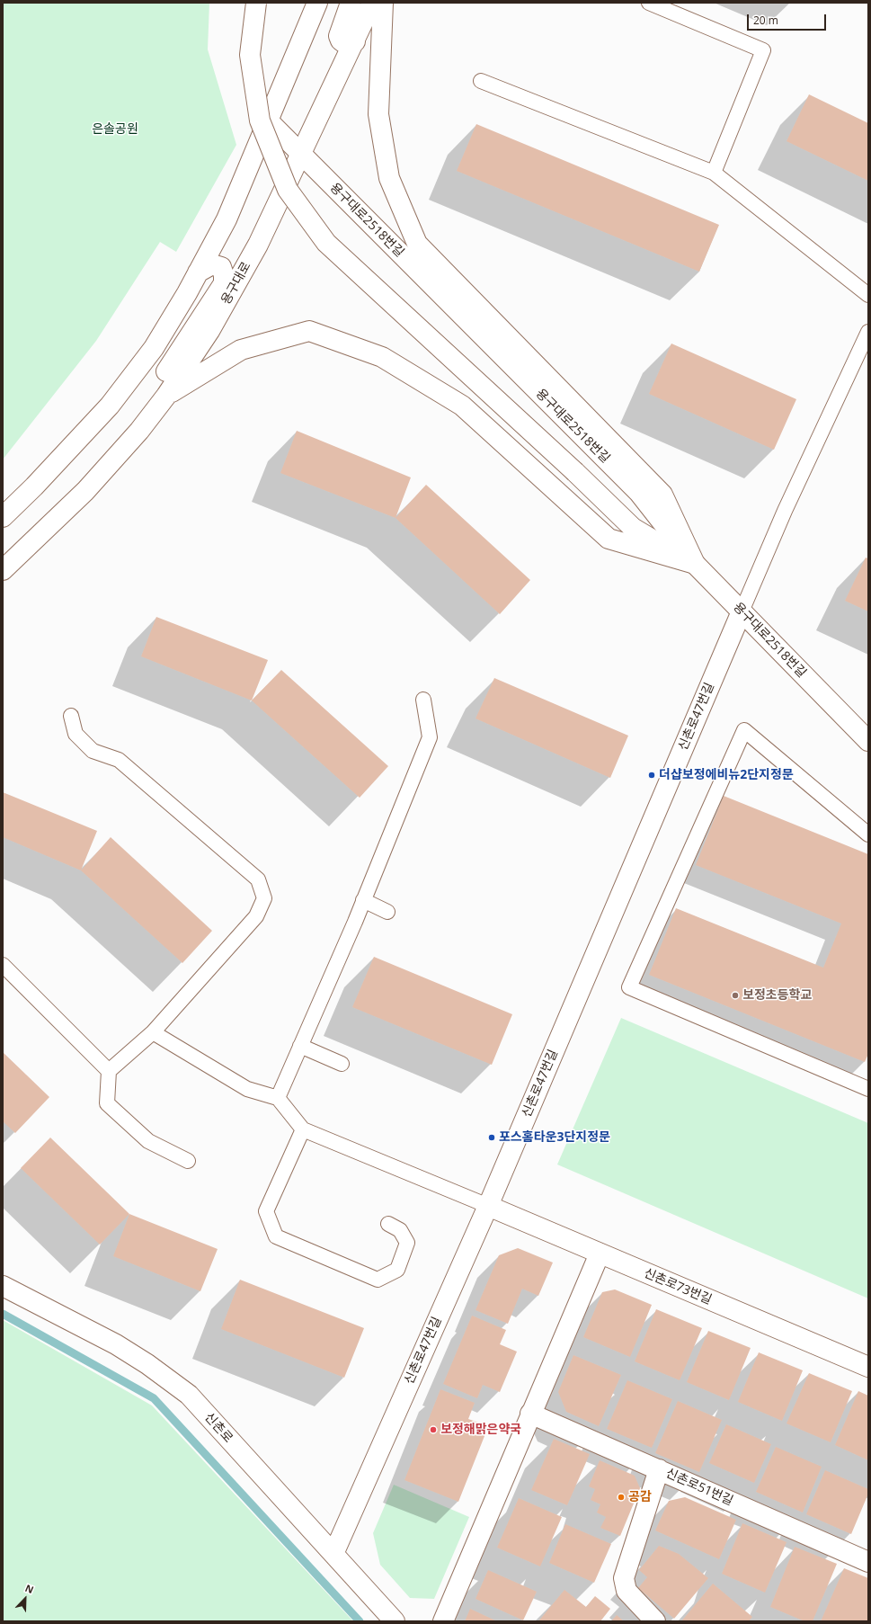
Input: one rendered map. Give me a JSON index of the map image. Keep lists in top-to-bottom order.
{
  "streets": {
    "street": [
      "용구대로2518번길",
      "용구대로",
      "신촌로47번길",
      "신촌로73번길",
      "신촌로",
      "신촌로51번길"
    ]
  },
  "crossings": [
    ["용구대로2518번길", "용구대로"],
    ["용구대로2518번길", "신촌로47번길"],
    ["신촌로47번길", "신촌로73번길"],
    ["신촌로47번길", "신촌로"]
  ],
  "parks": ["은솔공원"],
  "places": [
    "더샵보정에비뉴2단지정문",
    "보정초등학교",
    "포스홈타운3단지정문",
    "보정해맑은약국",
    "공감"
  ],
  "scale_bar": "20 m",
  "north": "top right"
}
